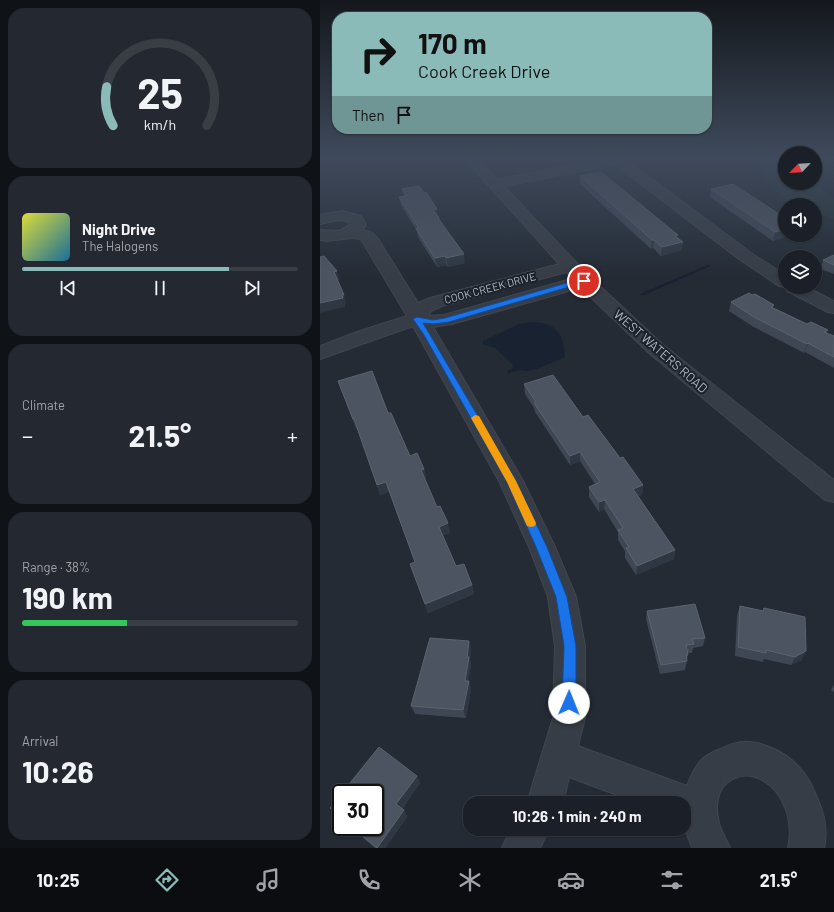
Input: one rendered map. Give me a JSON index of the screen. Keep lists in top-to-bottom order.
{
  "streets": {
    "street": ["COOK CREEK DRIVE", "WEST WATERS ROAD"]
  },
  "crossings": [
    ["COOK CREEK DRIVE", "WEST WATERS ROAD"]
  ],
  "north": "bottom left",
  "page": {
    "turn": ["170 m", "Cook Creek Drive"],
    "then": "Then",
    "song": ["Night Drive", "The Halogens"],
    "tile": [
      "Climate",
      ["Range · 38%", "190 km"],
      ["Arrival", "10:26"]
    ],
    "heat": ["−", "21.5°", "+"],
    "limit": "30",
    "trip": "10:26 · 1 min · 240 m",
    "tabs": ["10:25", "21.5°"],
    "gauge": ["25", "km/h"]
  }
}
